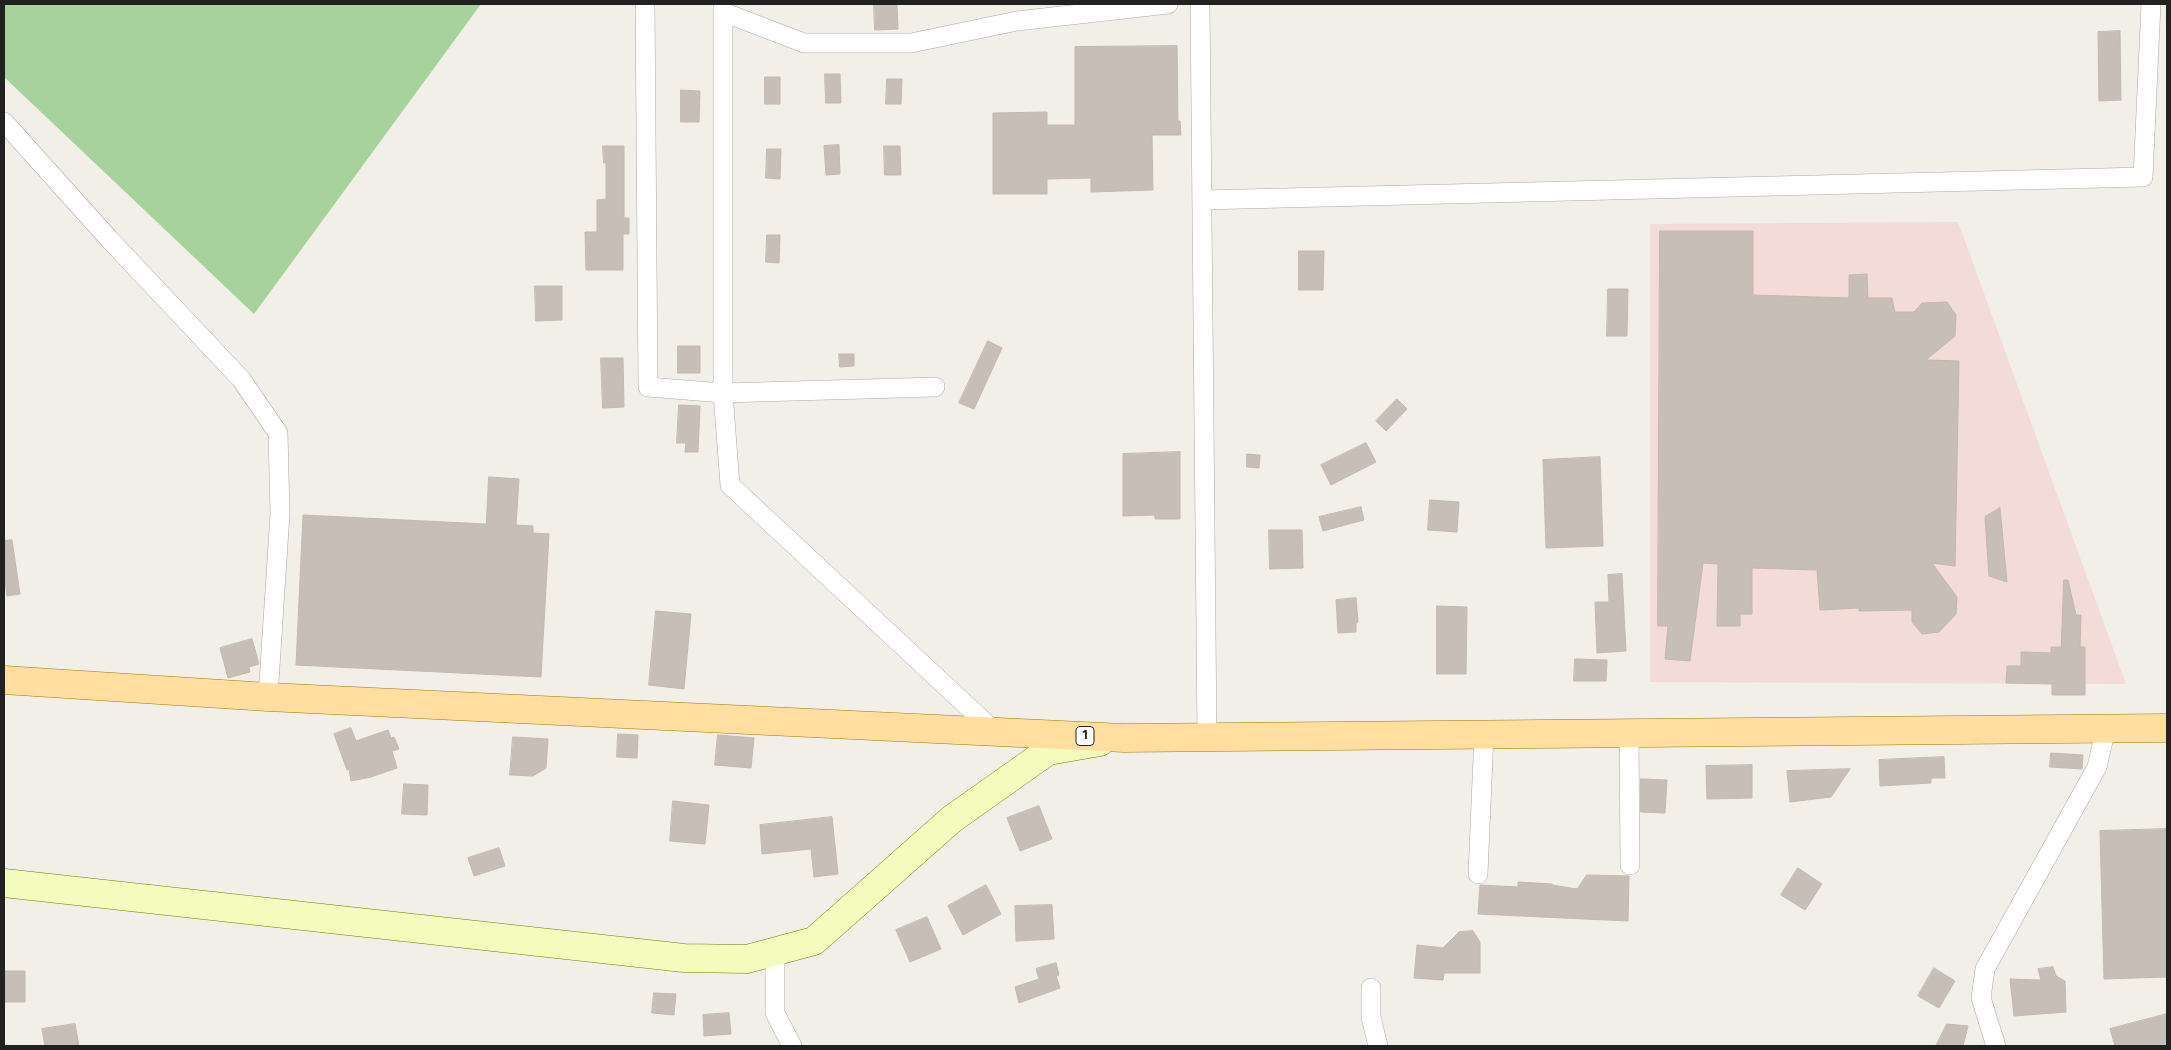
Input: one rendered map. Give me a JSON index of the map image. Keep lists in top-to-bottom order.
{
  "streets": {
    "main road": ["1"]
  }
}
